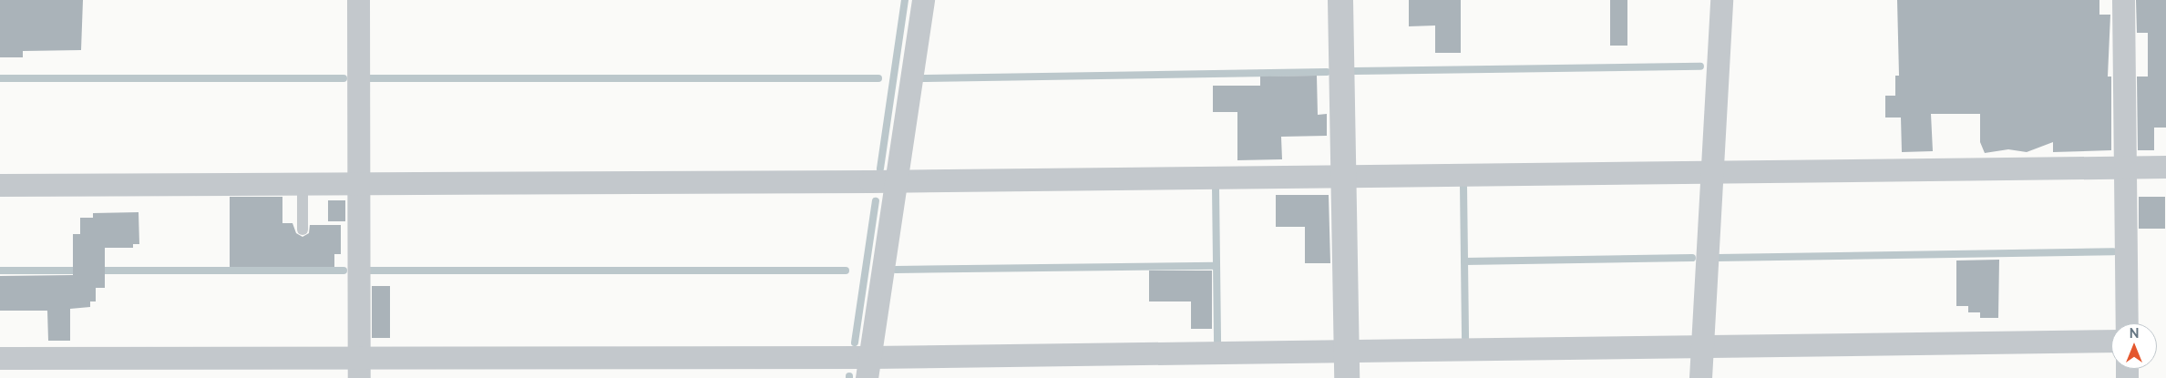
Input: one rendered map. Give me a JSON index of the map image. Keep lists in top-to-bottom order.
{
  "north": "top"
}
